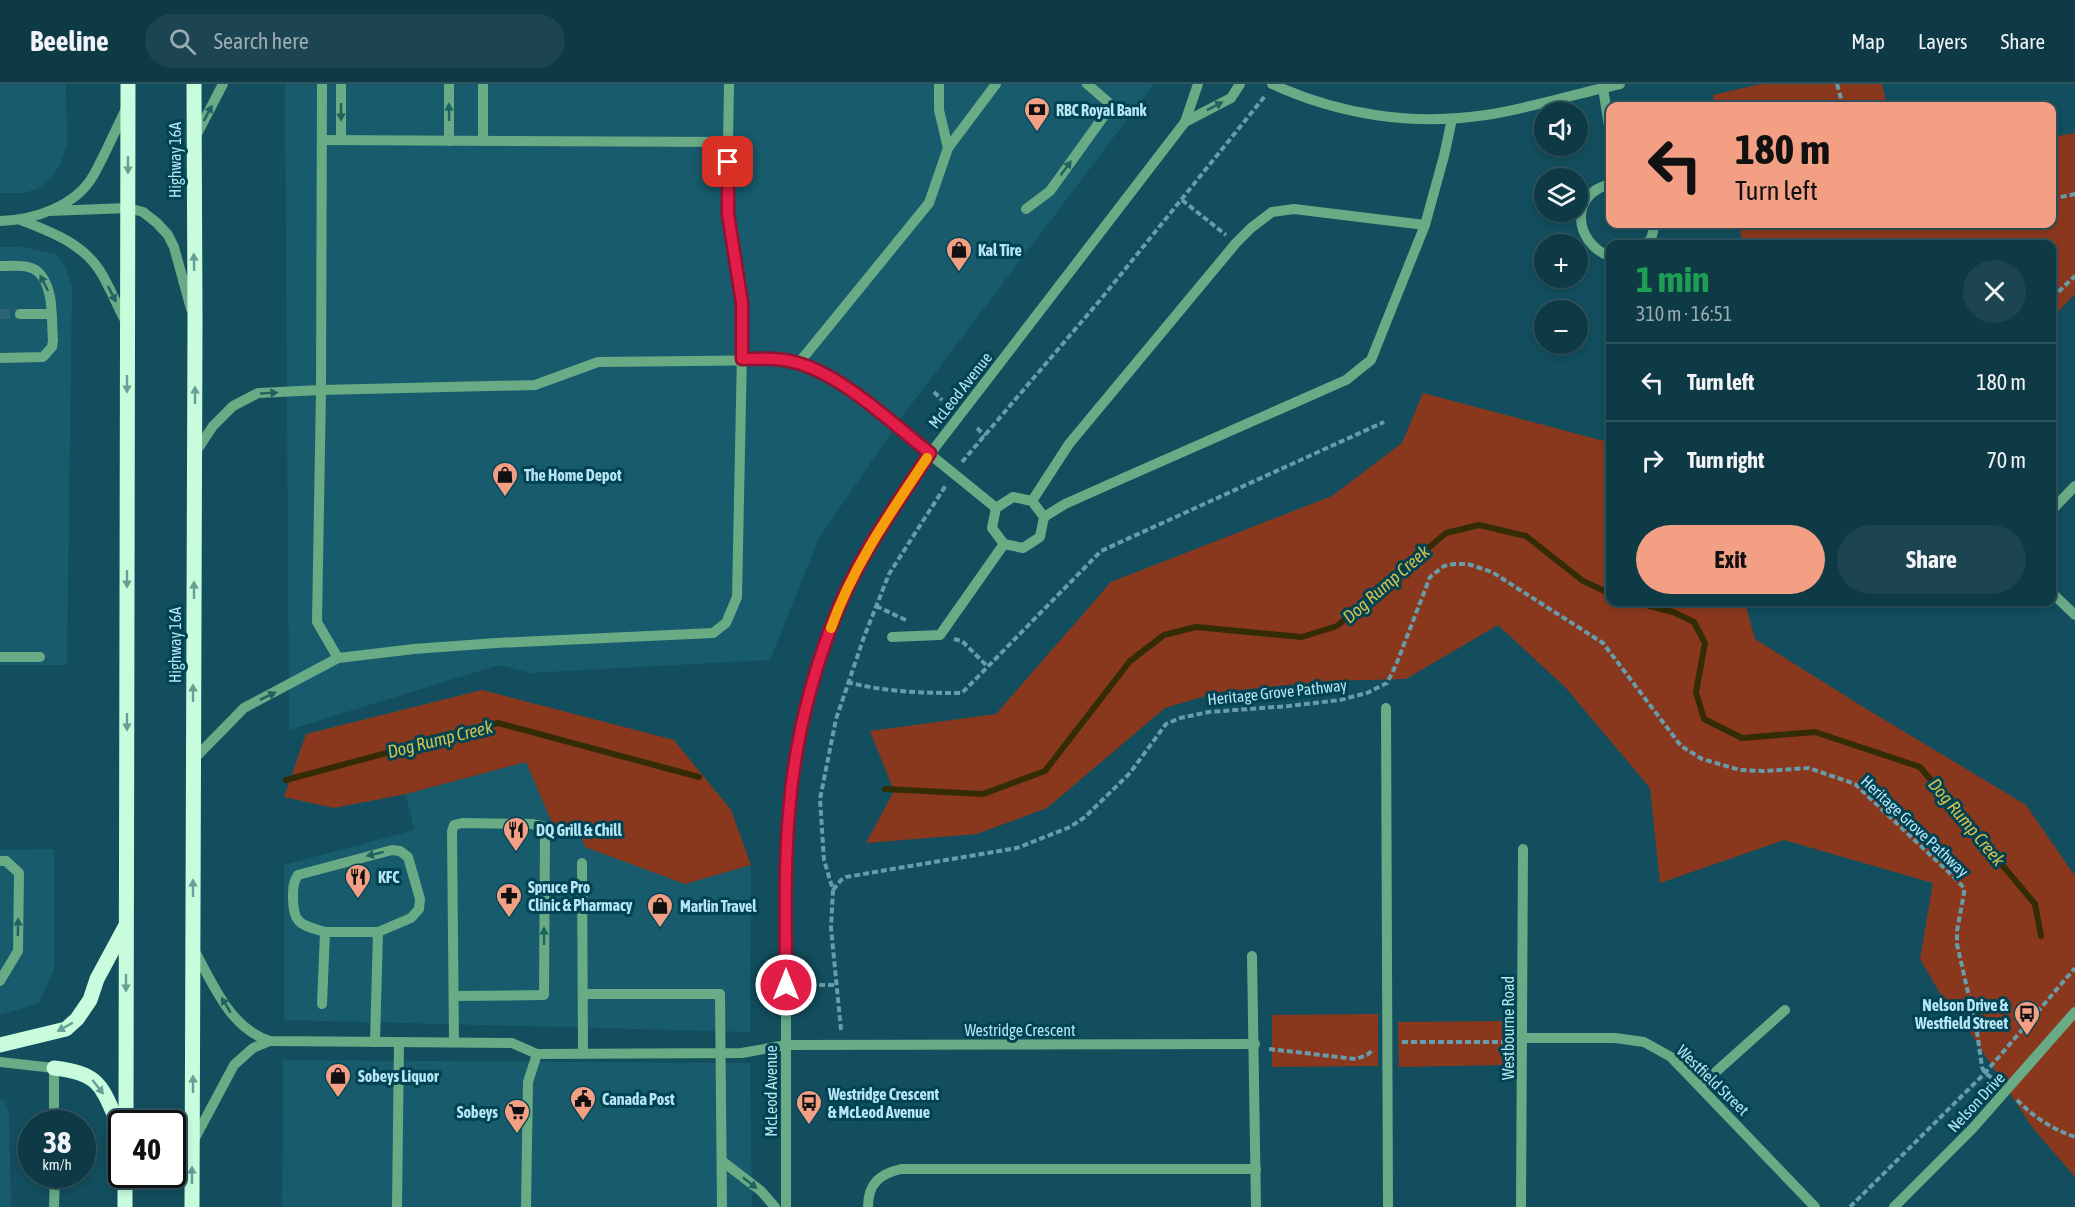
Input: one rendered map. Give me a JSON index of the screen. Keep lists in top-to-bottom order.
{
  "streets": {
    "main road": ["Highway 16A"],
    "street": [
      "McLeod Avenue",
      "Westbourne Road",
      "Westridge Crescent",
      "Westfield Street",
      "Nelson Drive"
    ],
    "path": ["Heritage Grove Pathway"]
  },
  "crossings": [
    ["McLeod Avenue", "Westridge Crescent"],
    ["Westbourne Road", "Westfield Street"]
  ],
  "water": ["Dog Rump Creek"],
  "places": {
    "bank": ["RBC Royal Bank"],
    "shop": [
      "Kal Tire",
      "The Home Depot",
      "Marlin Travel",
      "Sobeys Liquor"
    ],
    "restaurant": ["DQ Grill & Chill", "KFC"],
    "pharmacy": ["Spruce Pro Clinic & Pharmacy"],
    "bus stop": ["Nelson Drive & Westfield Street", "Westridge Crescent & McLeod Avenue"],
    "public building": ["Canada Post"],
    "supermarket": ["Sobeys"]
  },
  "page": {
    "header": "Beeline",
    "search": "Search here",
    "nav": ["Map", "Layers", "Share"],
    "map_buttons": ["+", "−"],
    "turn": ["180 m", "Turn left"],
    "heading": ["1 min", "310 m · 16:51"],
    "list": [
      {
        "name": "Turn left",
        "value": "180 m"
      },
      {
        "name": "Turn right",
        "value": "70 m"
      }
    ],
    "buttons": ["Exit", "Share"],
    "speed": "38 km/h",
    "limit": "40"
  }
}
